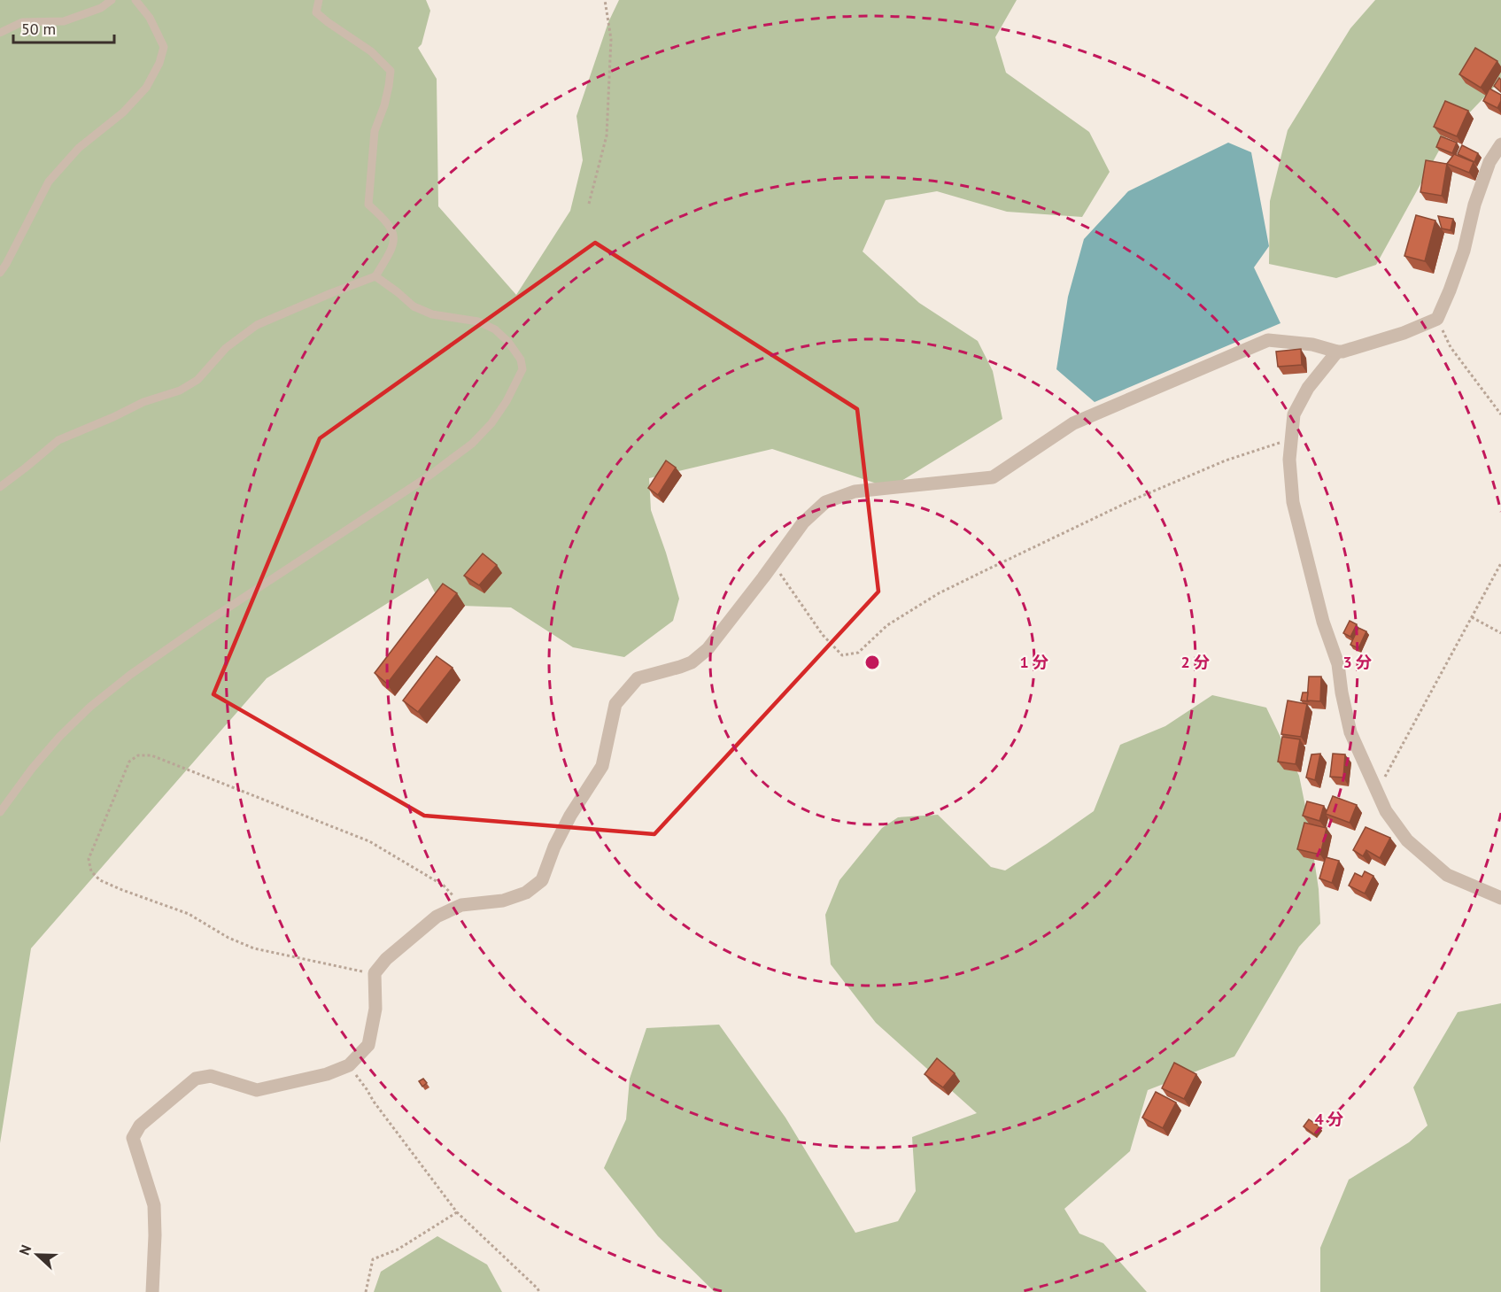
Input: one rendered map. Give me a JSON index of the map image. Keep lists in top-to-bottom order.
{
  "scale_bar": "50 m",
  "north": "left",
  "rings": [
    "1 分",
    "2 分",
    "3 分",
    "4 分"
  ]
}
